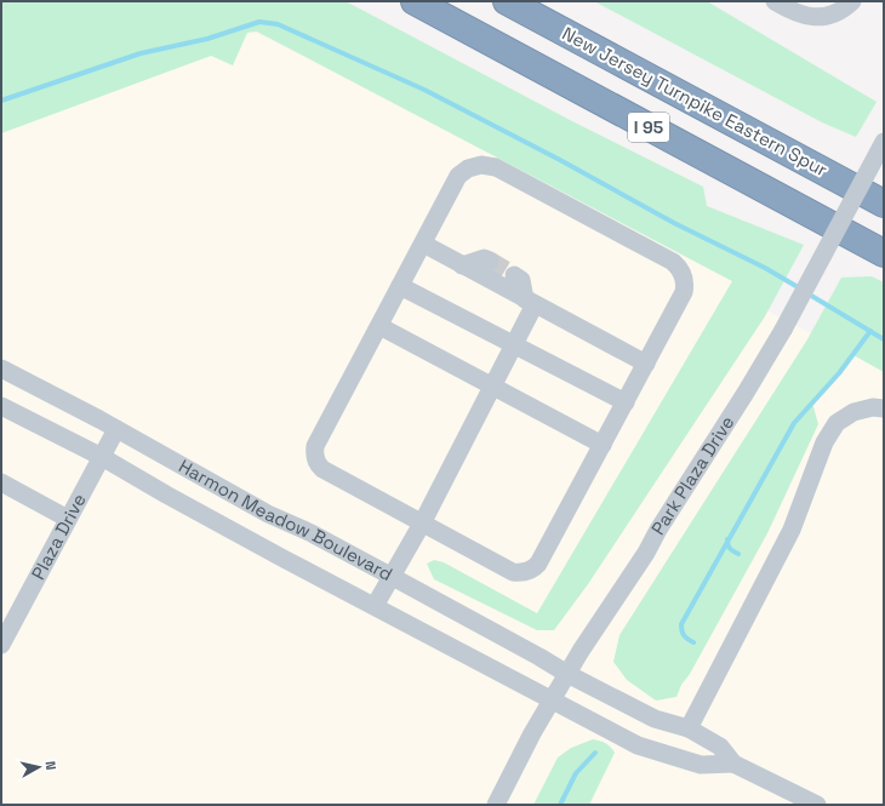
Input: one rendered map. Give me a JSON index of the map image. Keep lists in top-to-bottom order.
{
  "streets": {
    "highway": ["New Jersey Turnpike Eastern Spur", "I 95"],
    "street": ["Park Plaza Drive", "Harmon Meadow Boulevard", "Plaza Drive"]
  },
  "crossings": [
    ["Park Plaza Drive", "Harmon Meadow Boulevard"],
    ["Harmon Meadow Boulevard", "Plaza Drive"]
  ],
  "north": "right"
}
